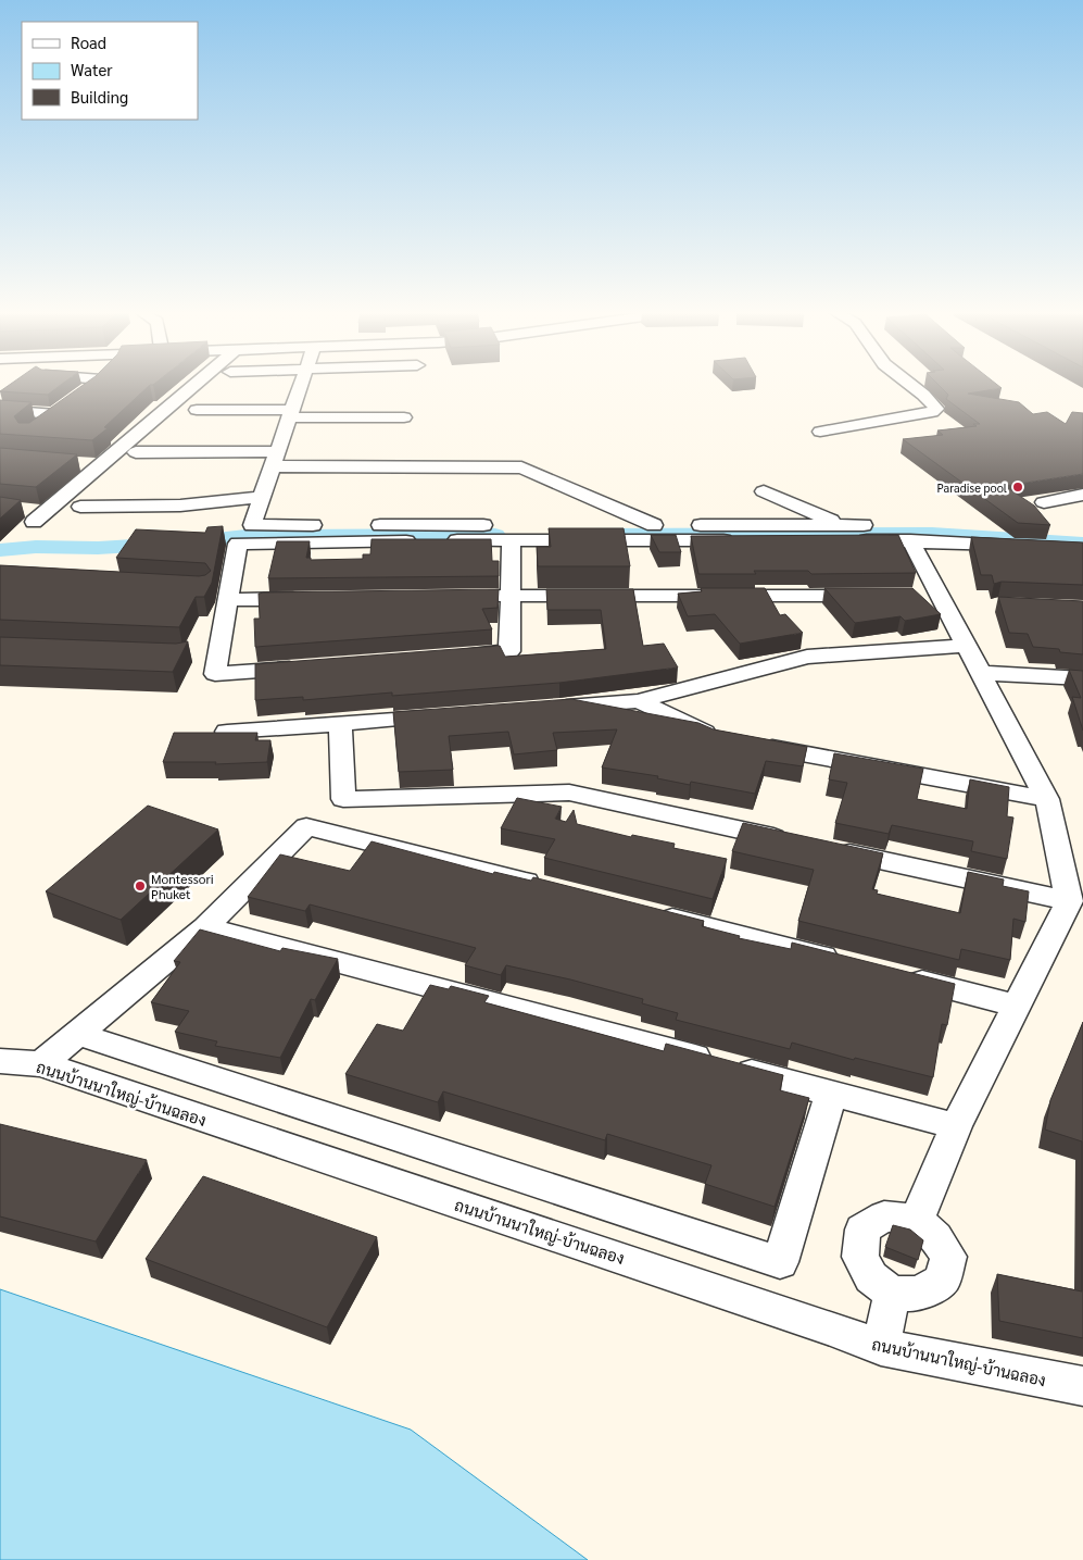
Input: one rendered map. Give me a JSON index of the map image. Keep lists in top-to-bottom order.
{
  "streets": {
    "street": ["ถนนบ้านนาใหญ่-บ้านฉลอง"]
  },
  "places": ["Paradise pool", "Montessori Phuket"],
  "legend": ["Road", "Water", "Building"]
}
